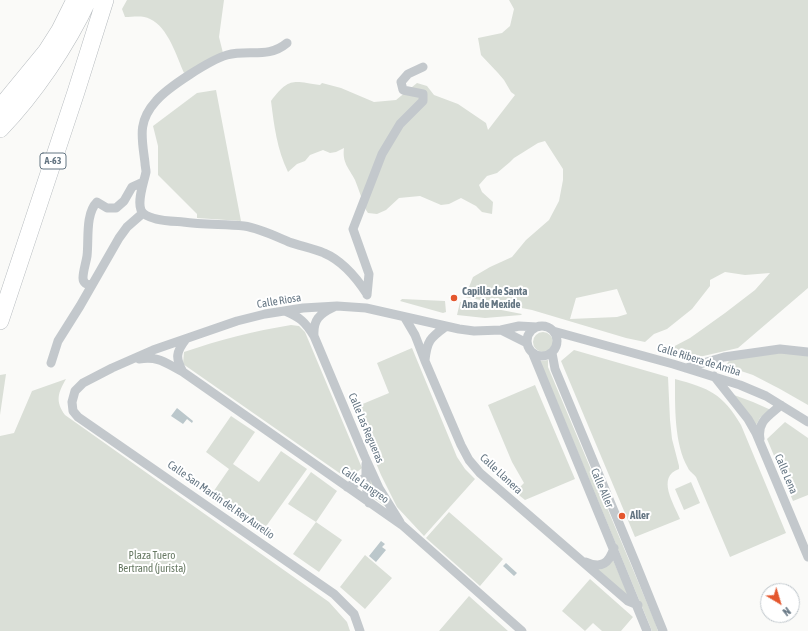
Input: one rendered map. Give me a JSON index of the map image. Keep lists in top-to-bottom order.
{
  "streets": {
    "highway": ["A-63"],
    "street": [
      "Calle Riosa",
      "Calle Ribera de Arriba",
      "Calle Las Regueras",
      "Calle Llanera",
      "Calle Lena",
      "Calle Langreo",
      "Calle Aller",
      "Calle San Martín del Rey Aurelio"
    ]
  },
  "crossings": [
    ["Calle Riosa", "Calle Ribera de Arriba"],
    ["Calle Riosa", "Calle Las Regueras"],
    ["Calle Riosa", "Calle Llanera"],
    ["Calle Riosa", "Calle Langreo"],
    ["Calle Riosa", "Calle Aller"],
    ["Calle Riosa", "Calle San Martín del Rey Aurelio"],
    ["Calle Ribera de Arriba", "Calle Lena"],
    ["Calle Ribera de Arriba", "Calle Aller"],
    ["Calle Las Regueras", "Calle Langreo"],
    ["Calle Llanera", "Calle Aller"]
  ],
  "parks": ["Plaza Tuero Bertrand (jurista)"],
  "places": ["Capilla de Santa Ana de Mexide", "Aller"],
  "north": "bottom right"
}
